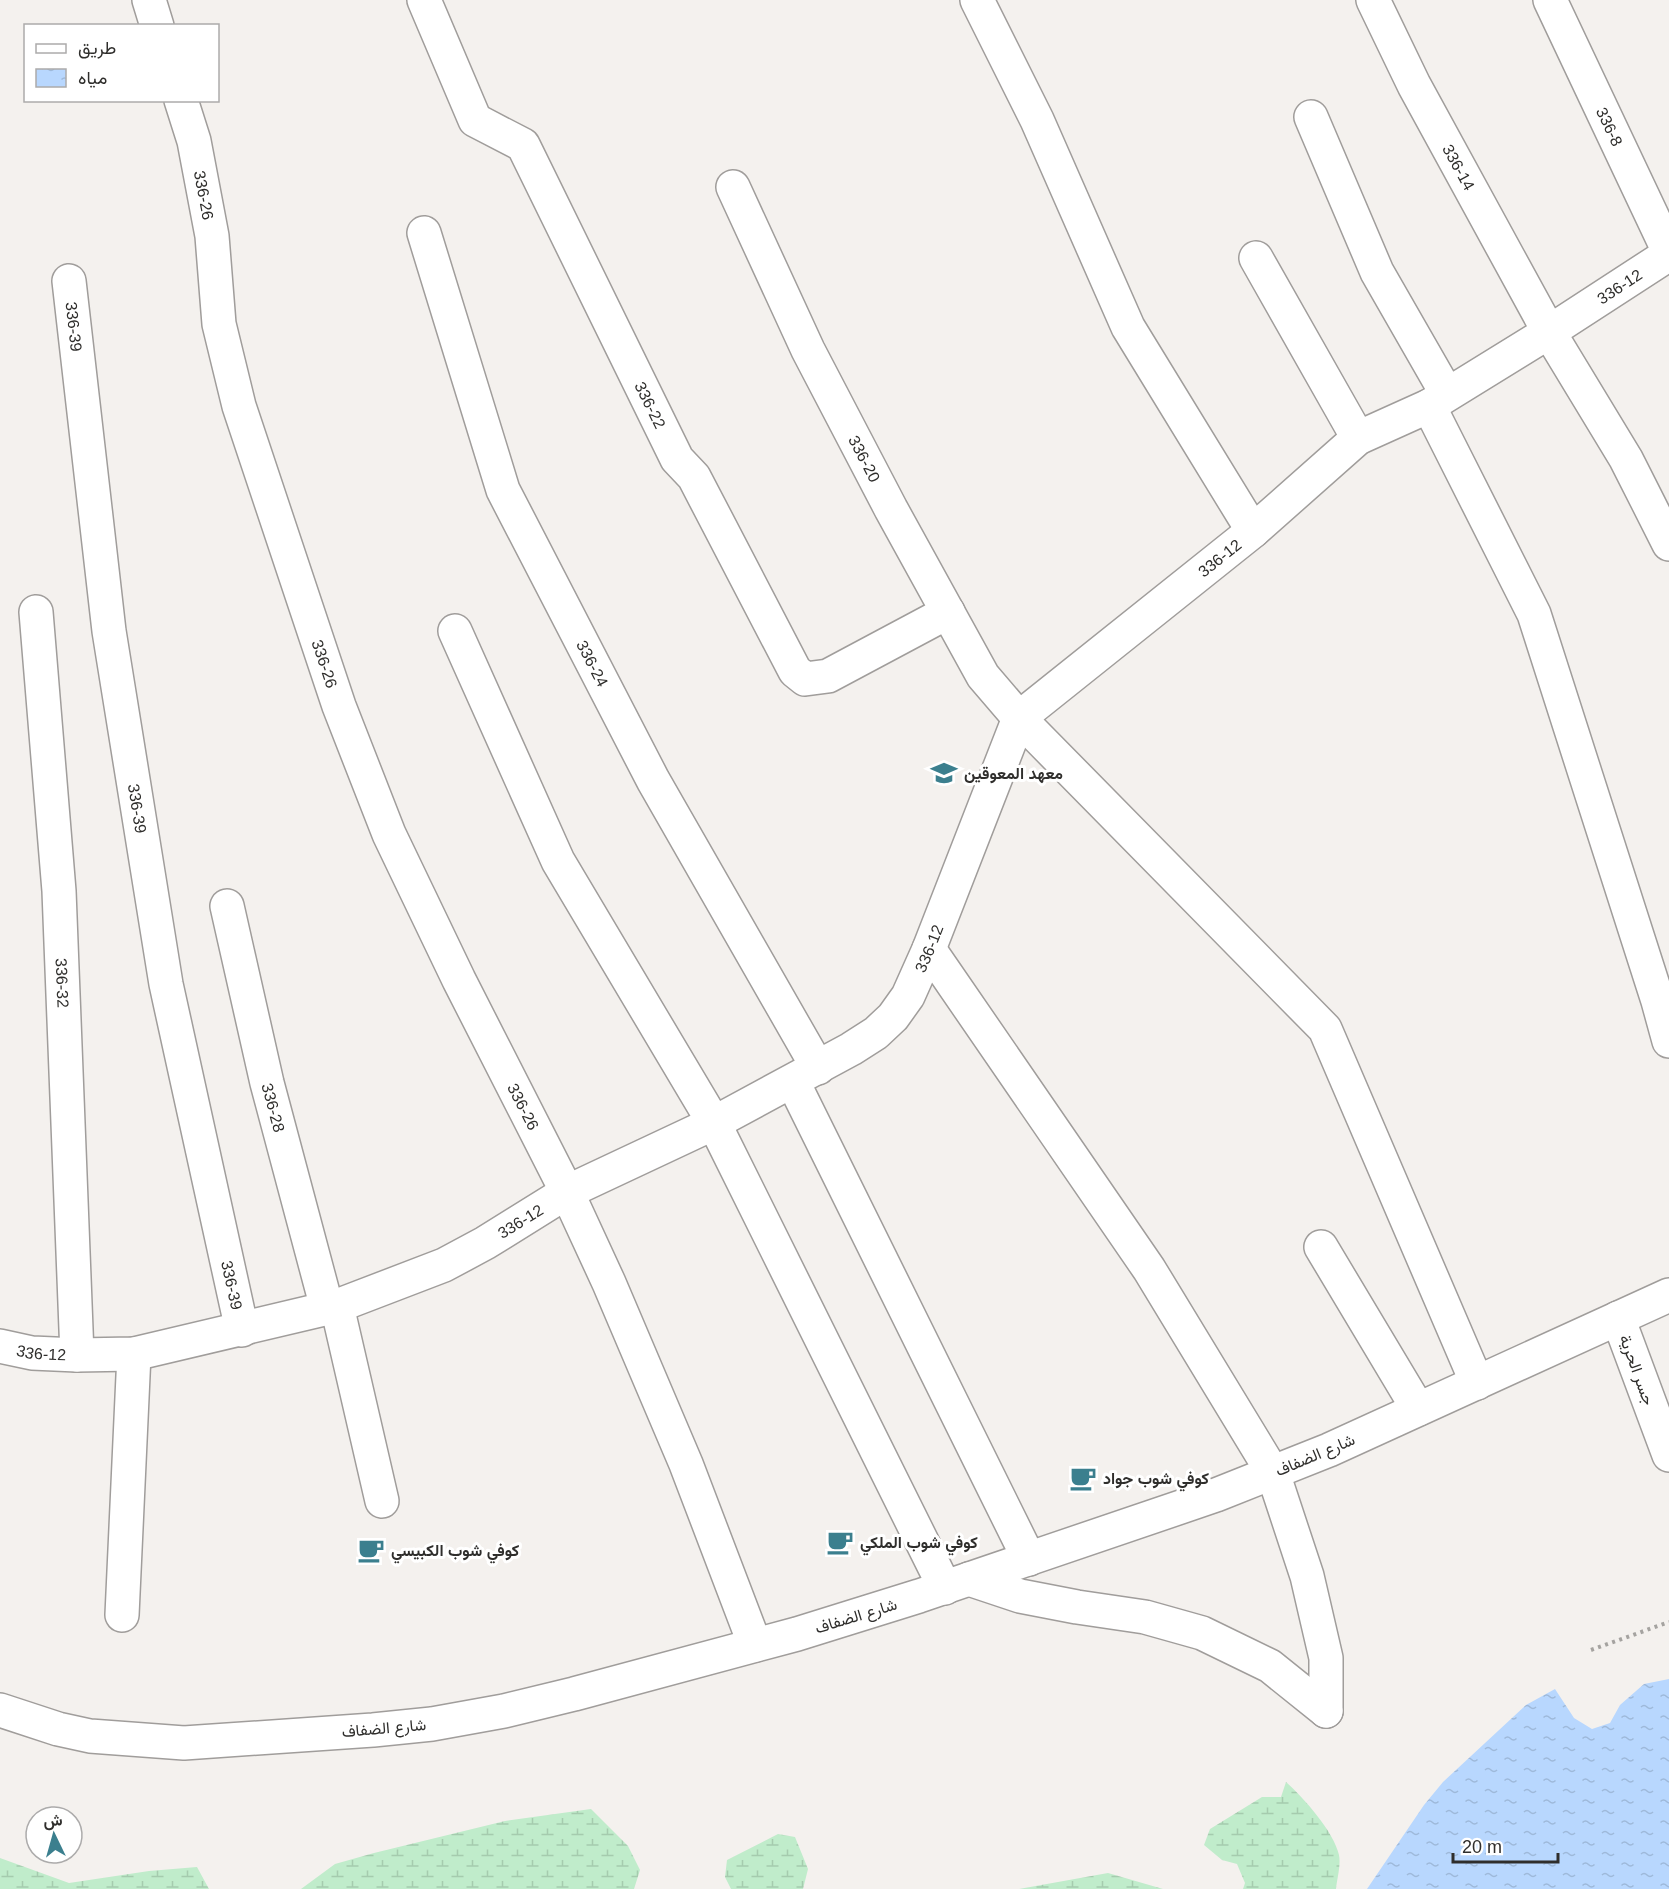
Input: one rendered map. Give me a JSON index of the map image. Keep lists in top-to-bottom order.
{
  "streets": {
    "street": [
      "336-8",
      "336-14",
      "336-26",
      "336-12",
      "336-39",
      "336-22",
      "336-20",
      "336-24",
      "336-32",
      "336-28",
      "جسر الحرية",
      "شارع الضفاف"
    ]
  },
  "crossings": [
    ["336-8", "336-12"],
    ["336-14", "336-12"],
    ["336-26", "336-12"],
    ["336-26", "شارع الضفاف"],
    ["336-12", "336-39"],
    ["336-12", "336-20"],
    ["336-12", "336-24"],
    ["336-12", "336-32"],
    ["336-12", "336-28"],
    ["336-22", "336-20"],
    ["336-20", "شارع الضفاف"],
    ["336-24", "شارع الضفاف"],
    ["جسر الحرية", "شارع الضفاف"]
  ],
  "places": {
    "school or university": ["معهد المعوقين"],
    "cafe": ["كوفي شوب جواد", "كوفي شوب الملكي", "كوفي شوب الكبيسي"]
  },
  "legend": ["طريق", "مياه"],
  "scale_bar": "20 m",
  "north": "top"
}
